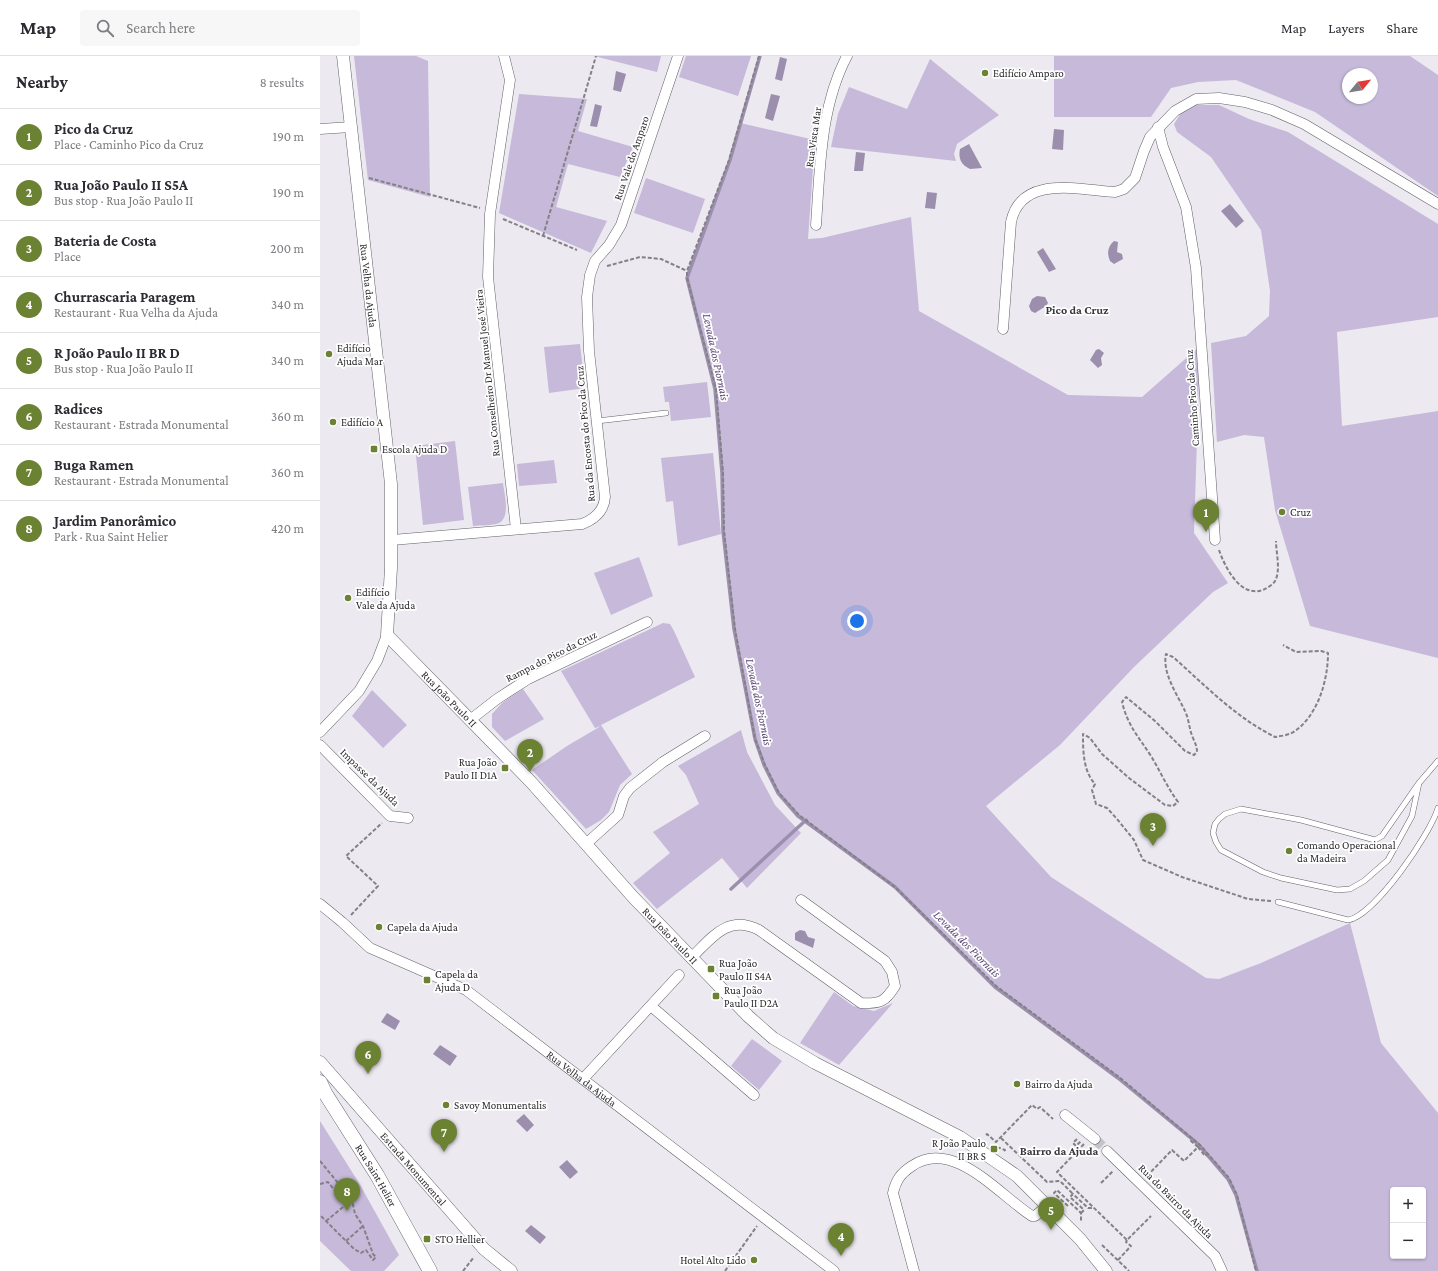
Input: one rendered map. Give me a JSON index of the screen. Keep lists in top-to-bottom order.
{
  "streets": {
    "main road": ["Rua Saint Helier"],
    "street": [
      "Rua Vista Mar",
      "Rua Vale do Amparo",
      "Rua Velha da Ajuda",
      "Rua Conselheiro Dr Manuel José Vieira",
      "Caminho Pico da Cruz",
      "Rua da Encosta do Pico da Cruz",
      "Rampa do Pico da Cruz",
      "Rua João Paulo II",
      "Impasse da Ajuda",
      "Estrada Monumental",
      "Rua do Bairro da Ajuda"
    ]
  },
  "crossings": [
    ["Rua Vale do Amparo", "Rua da Encosta do Pico da Cruz"],
    ["Rua Velha da Ajuda", "Rua da Encosta do Pico da Cruz"],
    ["Rua Velha da Ajuda", "Rua João Paulo II"],
    ["Rua Conselheiro Dr Manuel José Vieira", "Rua da Encosta do Pico da Cruz"],
    ["Rampa do Pico da Cruz", "Rua João Paulo II"]
  ],
  "districts": ["Pico da Cruz", "Bairro da Ajuda"],
  "water": ["Levada dos Piornais"],
  "places": {
    "other": [
      "Edifício Amparo",
      "Edifício Ajuda Mar",
      "Edifício A",
      "Cruz",
      "Edifício Vale da Ajuda",
      "Comando Operacional da Madeira",
      "Capela da Ajuda",
      "Bairro da Ajuda",
      "Savoy Monumentalis",
      "Hotel Alto Lido"
    ],
    "transit": [
      "Escola Ajuda D",
      "Rua João Paulo II D1A",
      "Rua João Paulo II S4A",
      "Capela da Ajuda D",
      "Rua João Paulo II D2A",
      "R João Paulo II BR S",
      "STO Hellier"
    ]
  },
  "north": "top right",
  "page": {
    "header": "Map",
    "search": "Search here",
    "nav": ["Map", "Layers", "Share"],
    "heading": ["Nearby", "8 results"],
    "list": [
      {
        "mark": "1",
        "name": "Pico da Cruz",
        "note": "Place · Caminho Pico da Cruz",
        "value": "190 m"
      },
      {
        "mark": "2",
        "name": "Rua João Paulo II S5A",
        "note": "Bus stop · Rua João Paulo II",
        "value": "190 m"
      },
      {
        "mark": "3",
        "name": "Bateria de Costa",
        "note": "Place",
        "value": "200 m"
      },
      {
        "mark": "4",
        "name": "Churrascaria Paragem",
        "note": "Restaurant · Rua Velha da Ajuda",
        "value": "340 m"
      },
      {
        "mark": "5",
        "name": "R João Paulo II BR D",
        "note": "Bus stop · Rua João Paulo II",
        "value": "340 m"
      },
      {
        "mark": "6",
        "name": "Radices",
        "note": "Restaurant · Estrada Monumental",
        "value": "360 m"
      },
      {
        "mark": "7",
        "name": "Buga Ramen",
        "note": "Restaurant · Estrada Monumental",
        "value": "360 m"
      },
      {
        "mark": "8",
        "name": "Jardim Panorâmico",
        "note": "Park · Rua Saint Helier",
        "value": "420 m"
      }
    ],
    "pins": [
      "1",
      "2",
      "3",
      "6",
      "7",
      "8",
      "5",
      "4"
    ],
    "map_buttons": ["+", "−"]
  }
}
